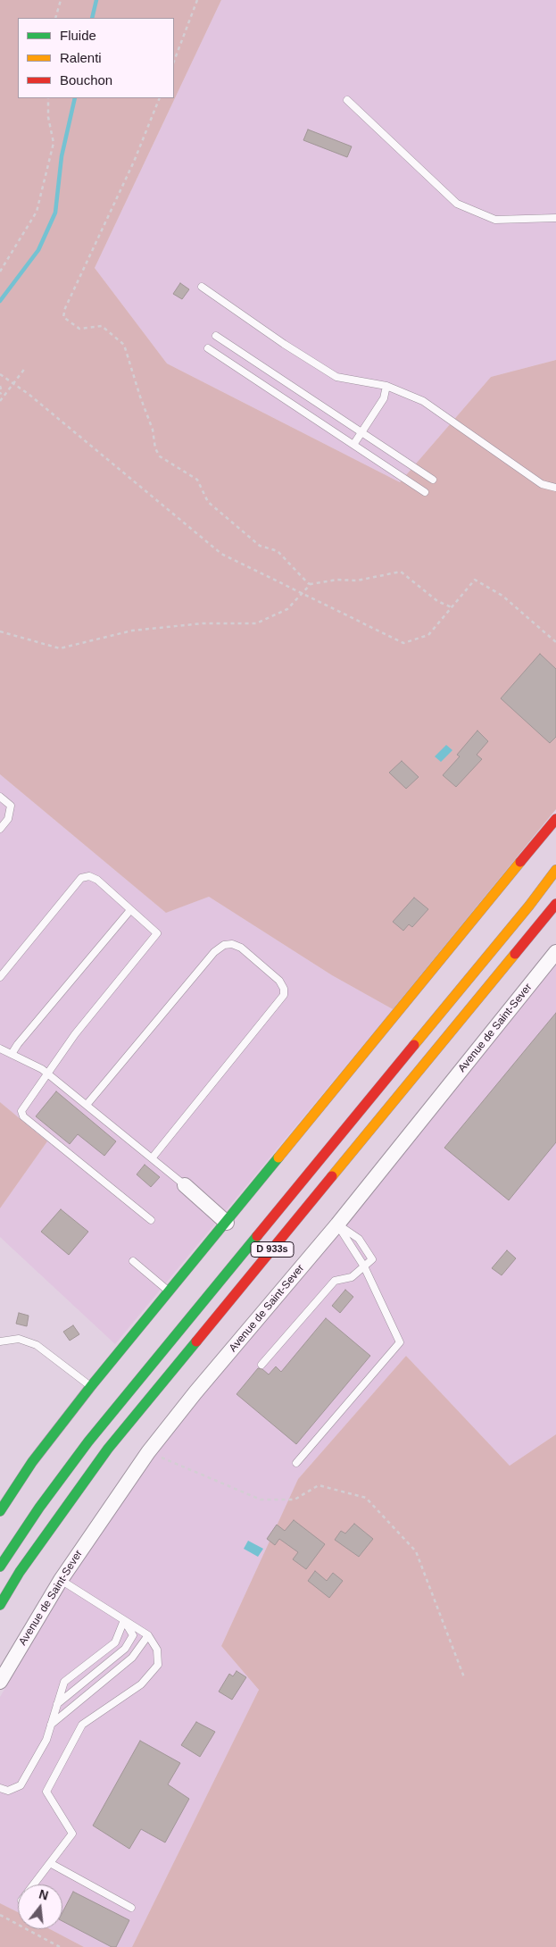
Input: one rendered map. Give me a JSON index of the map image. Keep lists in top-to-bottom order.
{
  "streets": {
    "main road": ["D 933s"],
    "street": ["Avenue de Saint-Sever"]
  },
  "legend": ["Fluide", "Ralenti", "Bouchon"],
  "north": "top"
}
